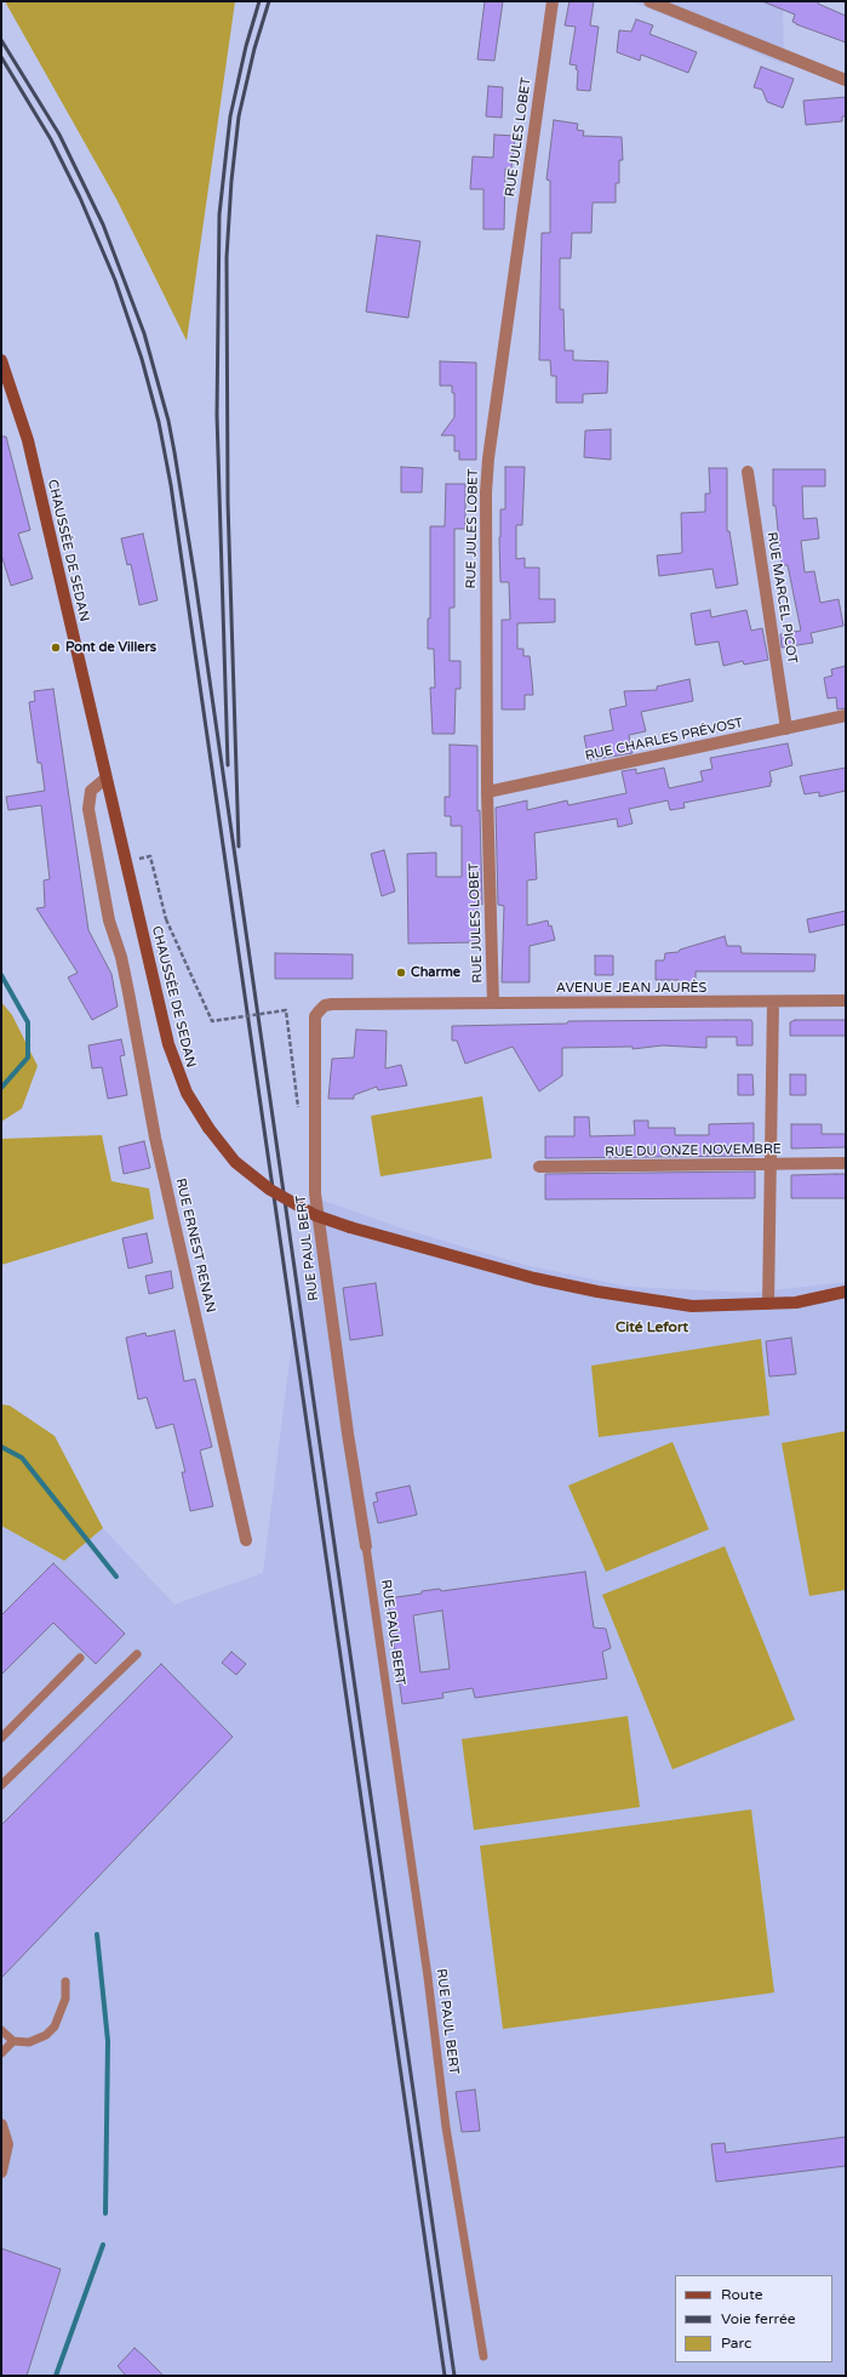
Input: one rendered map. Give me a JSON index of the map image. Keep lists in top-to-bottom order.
{
  "streets": {
    "main road": ["CHAUSSÉE DE SEDAN"],
    "street": [
      "RUE JULES LOBET",
      "RUE MARCEL PICOT",
      "RUE CHARLES PRÉVOST",
      "AVENUE JEAN JAURÈS",
      "RUE DU ONZE NOVEMBRE",
      "RUE ERNEST RENAN",
      "RUE PAUL BERT"
    ]
  },
  "crossings": [
    ["RUE JULES LOBET", "RUE CHARLES PRÉVOST"],
    ["RUE JULES LOBET", "AVENUE JEAN JAURÈS"],
    ["CHAUSSÉE DE SEDAN", "RUE ERNEST RENAN"],
    ["RUE MARCEL PICOT", "RUE CHARLES PRÉVOST"],
    ["AVENUE JEAN JAURÈS", "RUE PAUL BERT"]
  ],
  "districts": ["Cité Lefort"],
  "places": ["Pont de Villers", "Charme"],
  "legend": ["Route", "Voie ferrée", "Parc"]
}
